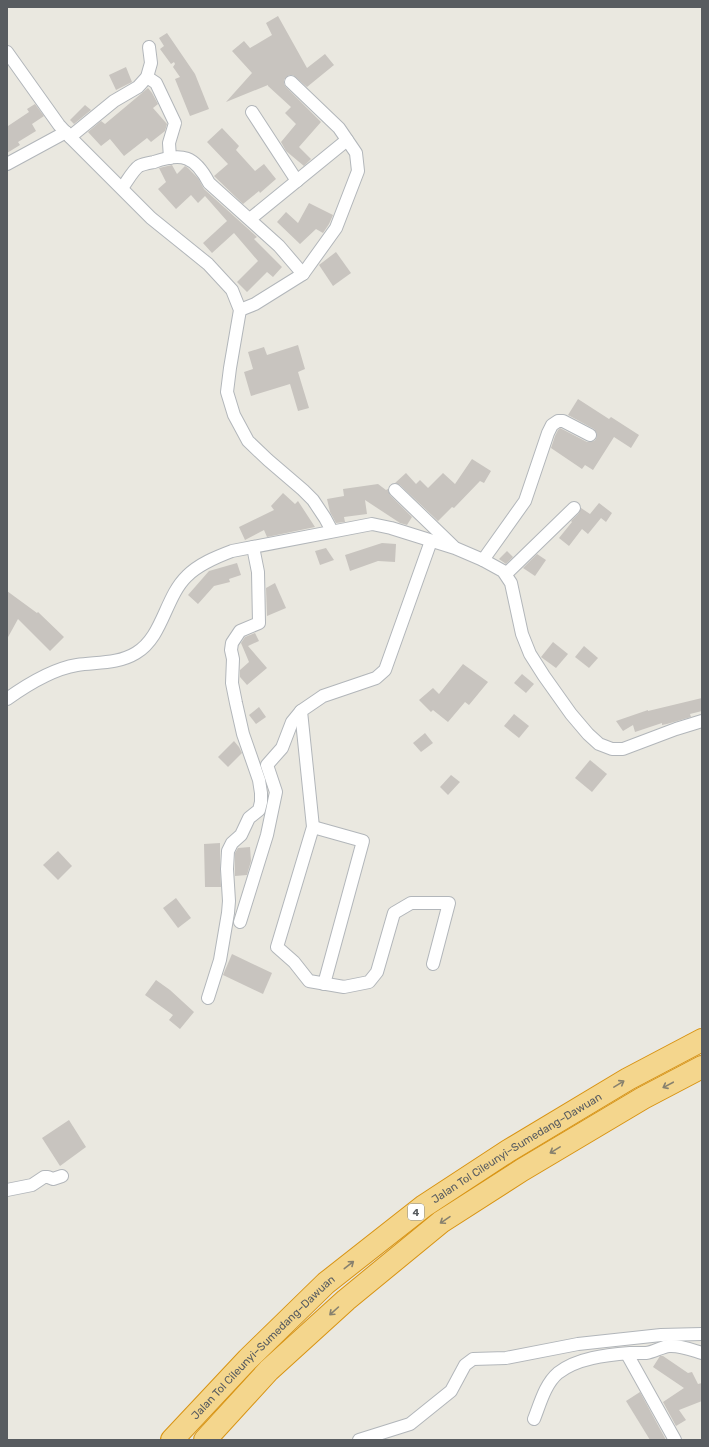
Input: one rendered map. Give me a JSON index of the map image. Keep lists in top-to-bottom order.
{
  "streets": {
    "highway": ["Jalan Tol Cileunyi–Sumedang–Dawuan", "4"]
  }
}
